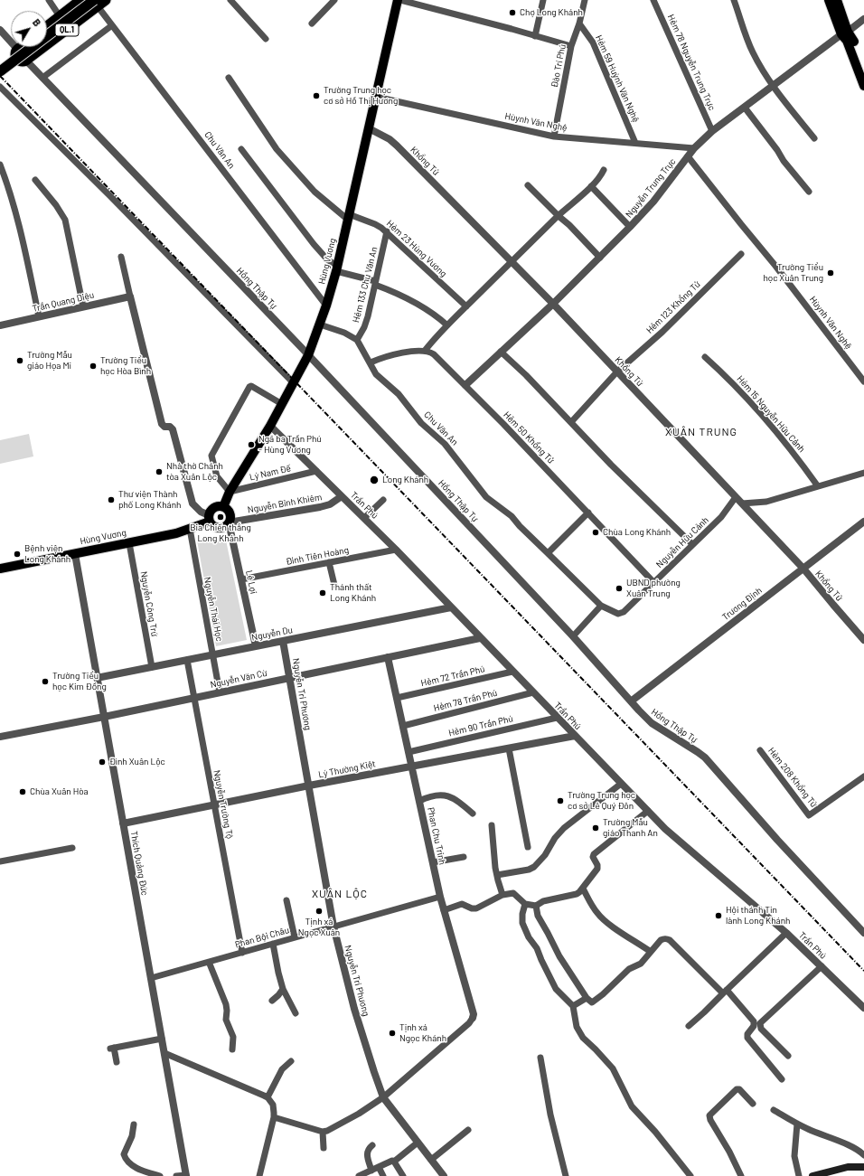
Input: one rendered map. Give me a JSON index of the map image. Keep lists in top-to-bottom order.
{
  "streets": {
    "highway": ["QL.1"],
    "main road": ["Hùng Vương"],
    "street": [
      "Hẻm 78 Nguyễn Trung Trực",
      "Đào Trí Phú",
      "Hẻm 59 Huỳnh Văn Nghệ",
      "Hùynh Văn Nghệ",
      "Chu Văn An",
      "Khổng Tử",
      "Nguyễn Trung Trực",
      "Hẻm 23 Hùng Vương",
      "Hẻm 133 Chu Văn An",
      "Hồng Thập Tự",
      "Trần Quang Diệu",
      "Hẻm 123 Khổng Tử",
      "Hẻm 15 Nguyễn Hữu Cảnh",
      "Hẻm 50 Khổng Tử",
      "Lý Nam Đế",
      "Nguyễn Bỉnh Khiêm",
      "Trần Phú",
      "Nguyễn Hữu Cảnh",
      "Đinh Tiên Hoàng",
      "Lê Lợi",
      "Nguyễn Công Trứ",
      "Trương Định",
      "Nguyễn Thái Học",
      "Nguyễn Du",
      "Hẻm 72 Trần Phú",
      "Nguyễn Văn Cừ",
      "Nguyễn Tri Phương",
      "Hẻm 78 Trần Phú",
      "Hẻm 90 Trần Phú",
      "Lý Thường Kiệt",
      "Hẻm 208 Khổng Tử",
      "Nguyễn Trường Tộ",
      "Phan Chu Trinh",
      "Thích Quảng Đức",
      "Phan Bội Châu"
    ]
  },
  "crossings": [
    ["QL.1", "Chu Văn An"],
    ["QL.1", "Hồng Thập Tự"],
    ["Hẻm 78 Nguyễn Trung Trực", "Nguyễn Trung Trực"],
    ["Đào Trí Phú", "Hẻm 59 Huỳnh Văn Nghệ"],
    ["Đào Trí Phú", "Hùynh Văn Nghệ"],
    ["Hẻm 59 Huỳnh Văn Nghệ", "Hùynh Văn Nghệ"],
    ["Hùynh Văn Nghệ", "Nguyễn Trung Trực"],
    ["Hùynh Văn Nghệ", "Hùng Vương"],
    ["Chu Văn An", "Hùng Vương"],
    ["Chu Văn An", "Hẻm 133 Chu Văn An"],
    ["Chu Văn An", "Nguyễn Hữu Cảnh"],
    ["Khổng Tử", "Nguyễn Trung Trực"],
    ["Khổng Tử", "Hùng Vương"],
    ["Khổng Tử", "Hẻm 123 Khổng Tử"],
    ["Khổng Tử", "Nguyễn Hữu Cảnh"],
    ["Khổng Tử", "Trương Định"],
    ["Nguyễn Trung Trực", "Hẻm 50 Khổng Tử"],
    ["Hẻm 23 Hùng Vương", "Hùng Vương"],
    ["Hẻm 23 Hùng Vương", "Hẻm 133 Chu Văn An"],
    ["Hùng Vương", "Hồng Thập Tự"],
    ["Hùng Vương", "Lý Nam Đế"],
    ["Hùng Vương", "Nguyễn Bỉnh Khiêm"],
    ["Hùng Vương", "Trần Phú"],
    ["Hùng Vương", "Lê Lợi"],
    ["Hùng Vương", "Nguyễn Công Trứ"],
    ["Hùng Vương", "Nguyễn Thái Học"],
    ["Hùng Vương", "Thích Quảng Đức"],
    ["Hồng Thập Tự", "Trương Định"],
    ["Hẻm 50 Khổng Tử", "Nguyễn Hữu Cảnh"],
    ["Lý Nam Đế", "Trần Phú"],
    ["Nguyễn Bỉnh Khiêm", "Trần Phú"],
    ["Nguyễn Bỉnh Khiêm", "Lê Lợi"],
    ["Trần Phú", "Đinh Tiên Hoàng"],
    ["Trần Phú", "Nguyễn Du"],
    ["Trần Phú", "Hẻm 72 Trần Phú"],
    ["Trần Phú", "Nguyễn Văn Cừ"],
    ["Trần Phú", "Hẻm 78 Trần Phú"],
    ["Trần Phú", "Hẻm 90 Trần Phú"],
    ["Trần Phú", "Lý Thường Kiệt"],
    ["Đinh Tiên Hoàng", "Lê Lợi"],
    ["Lê Lợi", "Nguyễn Du"],
    ["Nguyễn Công Trứ", "Nguyễn Du"],
    ["Nguyễn Thái Học", "Nguyễn Du"],
    ["Nguyễn Thái Học", "Nguyễn Văn Cừ"],
    ["Nguyễn Du", "Nguyễn Tri Phương"],
    ["Nguyễn Du", "Nguyễn Trường Tộ"],
    ["Nguyễn Du", "Thích Quảng Đức"],
    ["Hẻm 72 Trần Phú", "Phan Chu Trinh"],
    ["Nguyễn Văn Cừ", "Nguyễn Tri Phương"],
    ["Nguyễn Văn Cừ", "Nguyễn Trường Tộ"],
    ["Nguyễn Văn Cừ", "Phan Chu Trinh"],
    ["Nguyễn Văn Cừ", "Thích Quảng Đức"],
    ["Nguyễn Tri Phương", "Lý Thường Kiệt"],
    ["Nguyễn Tri Phương", "Phan Bội Châu"],
    ["Hẻm 78 Trần Phú", "Phan Chu Trinh"],
    ["Hẻm 90 Trần Phú", "Phan Chu Trinh"],
    ["Lý Thường Kiệt", "Nguyễn Trường Tộ"],
    ["Lý Thường Kiệt", "Phan Chu Trinh"],
    ["Lý Thường Kiệt", "Thích Quảng Đức"],
    ["Nguyễn Trường Tộ", "Phan Bội Châu"],
    ["Phan Chu Trinh", "Phan Bội Châu"],
    ["Thích Quảng Đức", "Phan Bội Châu"]
  ],
  "districts": ["XUÂN TRUNG", "XUÂN LỘC"],
  "places": [
    "Chợ Long Khánh",
    "Trường Trung học cơ sở Hồ Thị Hương",
    "Trường Tiểu học Xuân Trung",
    "Trường Mẫu giáo Họa Mi",
    "Trường Tiểu học Hòa Bình",
    "Ngã ba Trần Phú - Hùng Vương",
    "Nhà thờ Chánh tòa Xuân Lộc",
    "Long Khánh",
    "Thư viện Thành phố Long Khánh",
    "Bia Chiến thắng Long Khánh",
    "Chùa Long Khánh",
    "Bệnh viện Long Khánh",
    "UBND phường Xuân Trung",
    "Thánh thất Long Khánh",
    "Trường Tiểu học Kim Đồng",
    "Đình Xuân Lộc",
    "Chùa Xuân Hòa",
    "Trường Trung học cơ sở Lê Quý Đôn",
    "Trường Mẫu giáo Thanh An",
    "Tịnh xá Ngọc Xuân",
    "Hội thánh Tin lành Long Khánh",
    "Tịnh xá Ngọc Khánh"
  ],
  "north": "top right"
}
